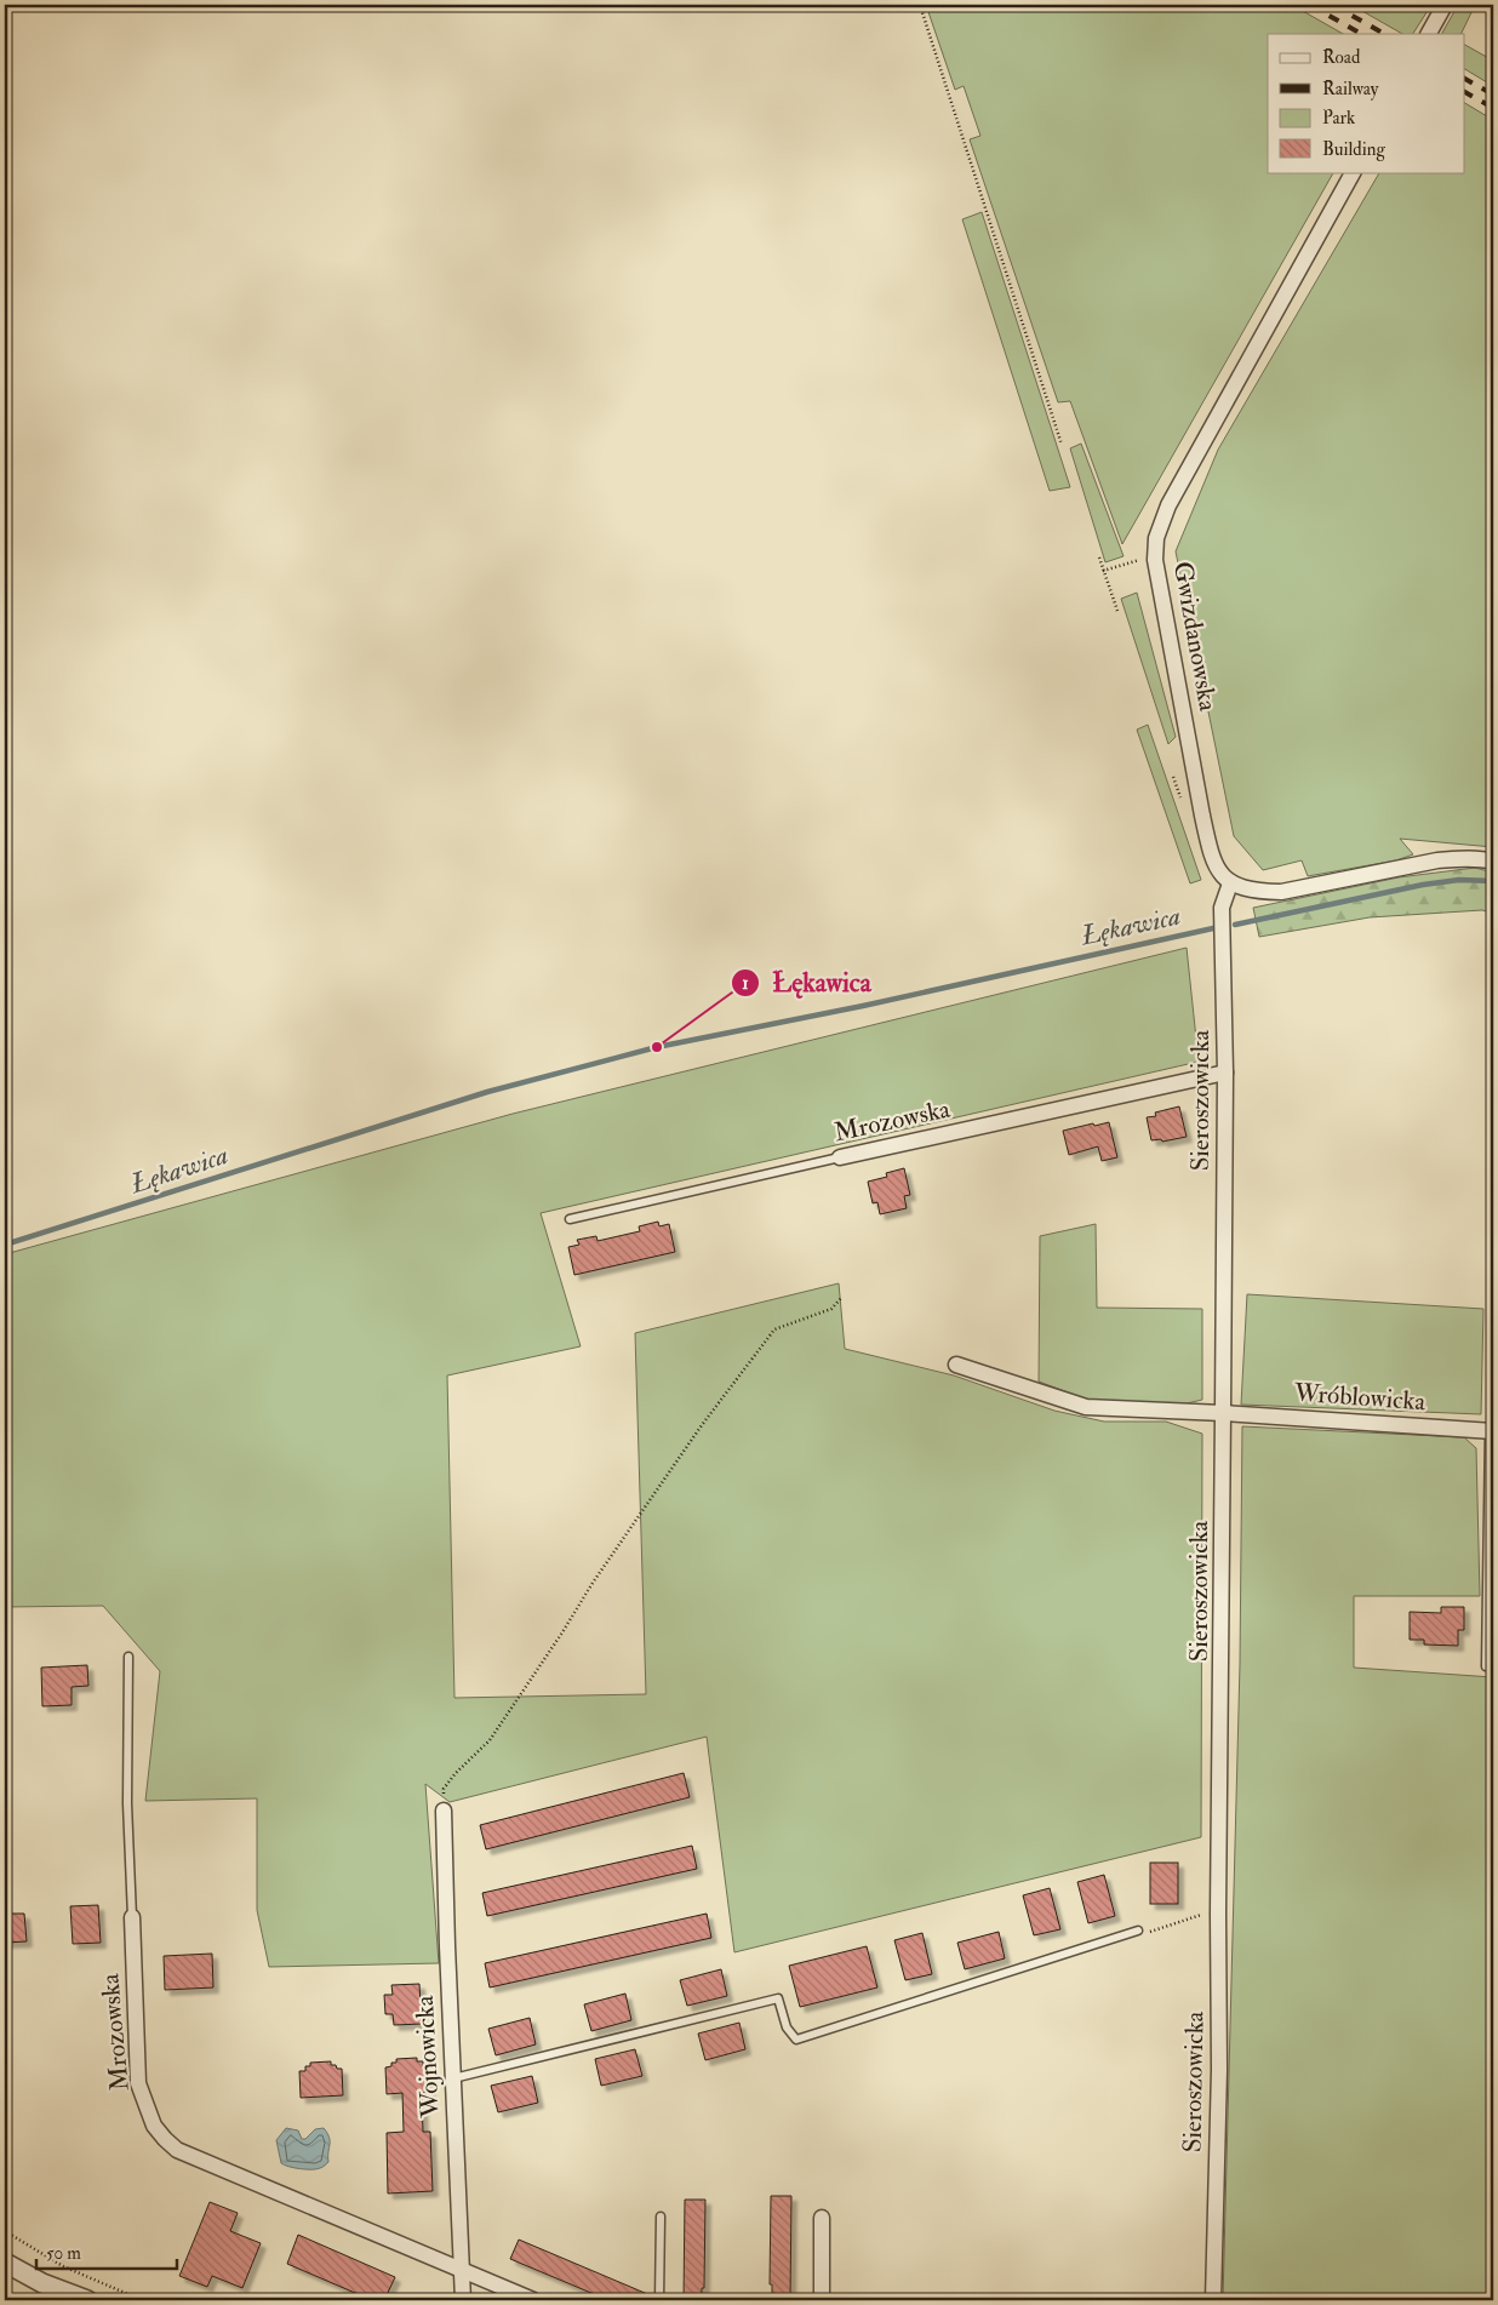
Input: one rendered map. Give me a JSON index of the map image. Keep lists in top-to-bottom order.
{
  "streets": {
    "street": [
      "Gwizdanowska",
      "Sieroszowicka",
      "Mrozowska",
      "Wróblowicka",
      "Wojnowicka"
    ]
  },
  "crossings": [
    ["Gwizdanowska", "Sieroszowicka"],
    ["Sieroszowicka", "Mrozowska"],
    ["Sieroszowicka", "Wróblowicka"],
    ["Mrozowska", "Wojnowicka"]
  ],
  "water": ["Łękawica"],
  "places": ["Łękawica"],
  "legend": [
    "Road",
    "Railway",
    "Park",
    "Building"
  ],
  "scale_bar": "50 m"
}
